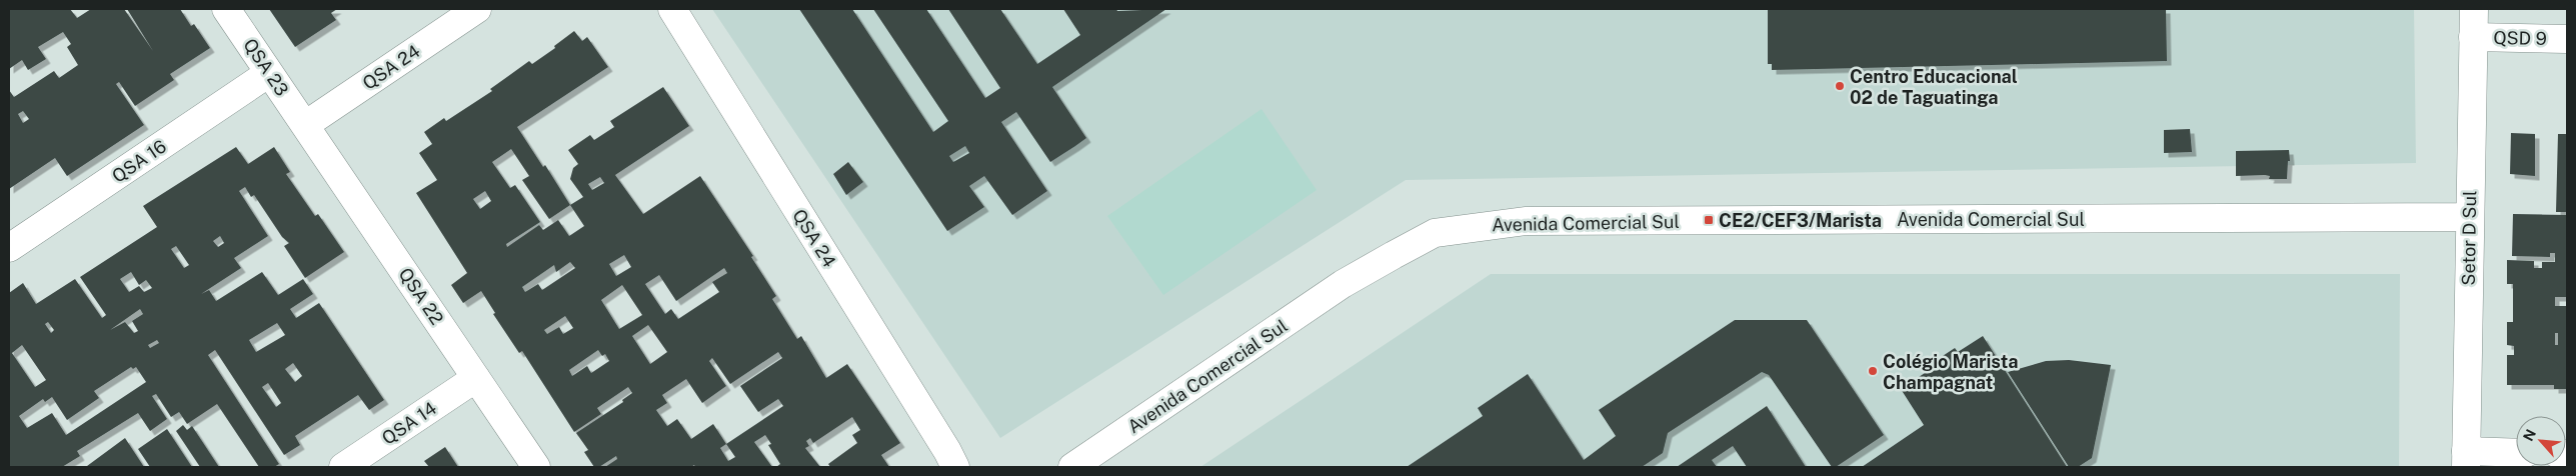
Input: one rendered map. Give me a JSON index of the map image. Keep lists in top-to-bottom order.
{
  "streets": {
    "street": [
      "QSD 9",
      "QSA 23",
      "QSA 24",
      "QSA 16",
      "Avenida Comercial Sul",
      "Setor D Sul",
      "QSA 22",
      "QSA 14"
    ]
  },
  "crossings": [
    ["QSD 9", "Setor D Sul"],
    ["QSA 23", "QSA 24"],
    ["QSA 23", "QSA 16"],
    ["QSA 23", "QSA 22"],
    ["QSA 24", "QSA 22"],
    ["Avenida Comercial Sul", "Setor D Sul"],
    ["QSA 22", "QSA 14"]
  ],
  "places": {
    "other": ["Centro Educacional 02 de Taguatinga", "Colégio Marista Champagnat"],
    "transit": ["CE2/CEF3/Marista"]
  },
  "north": "top left"
}
